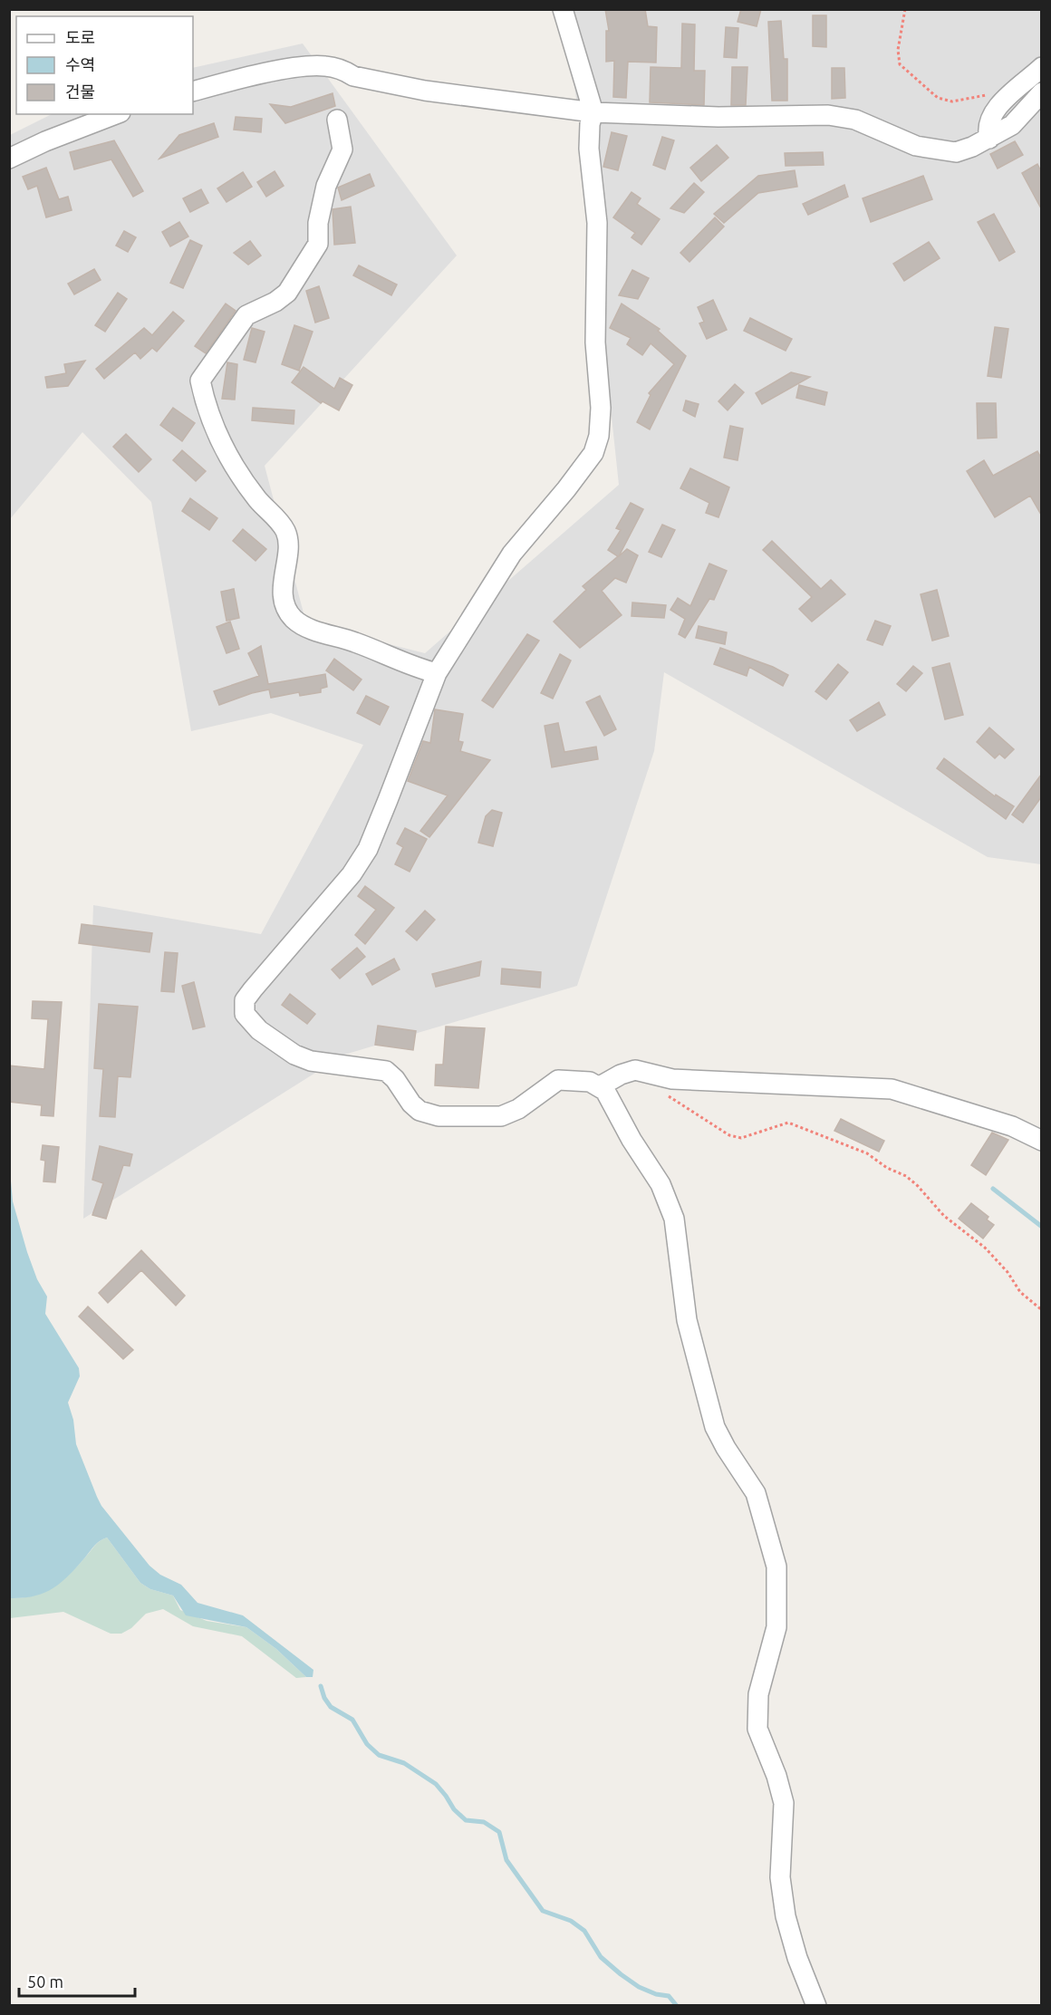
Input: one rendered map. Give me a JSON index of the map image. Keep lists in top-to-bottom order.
{
  "legend": ["도로", "수역", "건물"],
  "scale_bar": "50 m"
}
